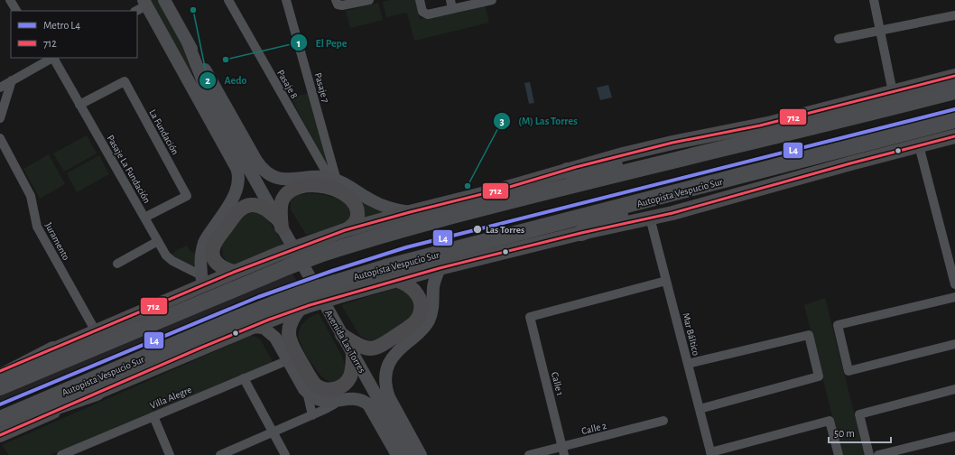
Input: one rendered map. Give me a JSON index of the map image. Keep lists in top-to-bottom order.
{
  "streets": {
    "highway": ["Autopista Vespucio Sur"],
    "street": [
      "Pasaje 8",
      "Pasaje 7",
      "La Fundación",
      "Pasaje La Fundación",
      "Juramento",
      "Mar Báltico",
      "Avenida Las Torres",
      "Calle 1",
      "Villa Alegre",
      "Calle 2"
    ]
  },
  "crossings": [
    ["Pasaje 8", "Pasaje 7"],
    ["La Fundación", "Pasaje La Fundación"],
    ["Mar Báltico", "Calle 1"],
    ["Calle 1", "Calle 2"]
  ],
  "places": [
    "Aedo",
    "El Pepe",
    "(M) Las Torres",
    "Las Torres"
  ],
  "lines": ["transit line 712", "metro line L4"],
  "legend": ["Metro L4", "712"],
  "scale_bar": "50 m"
}
